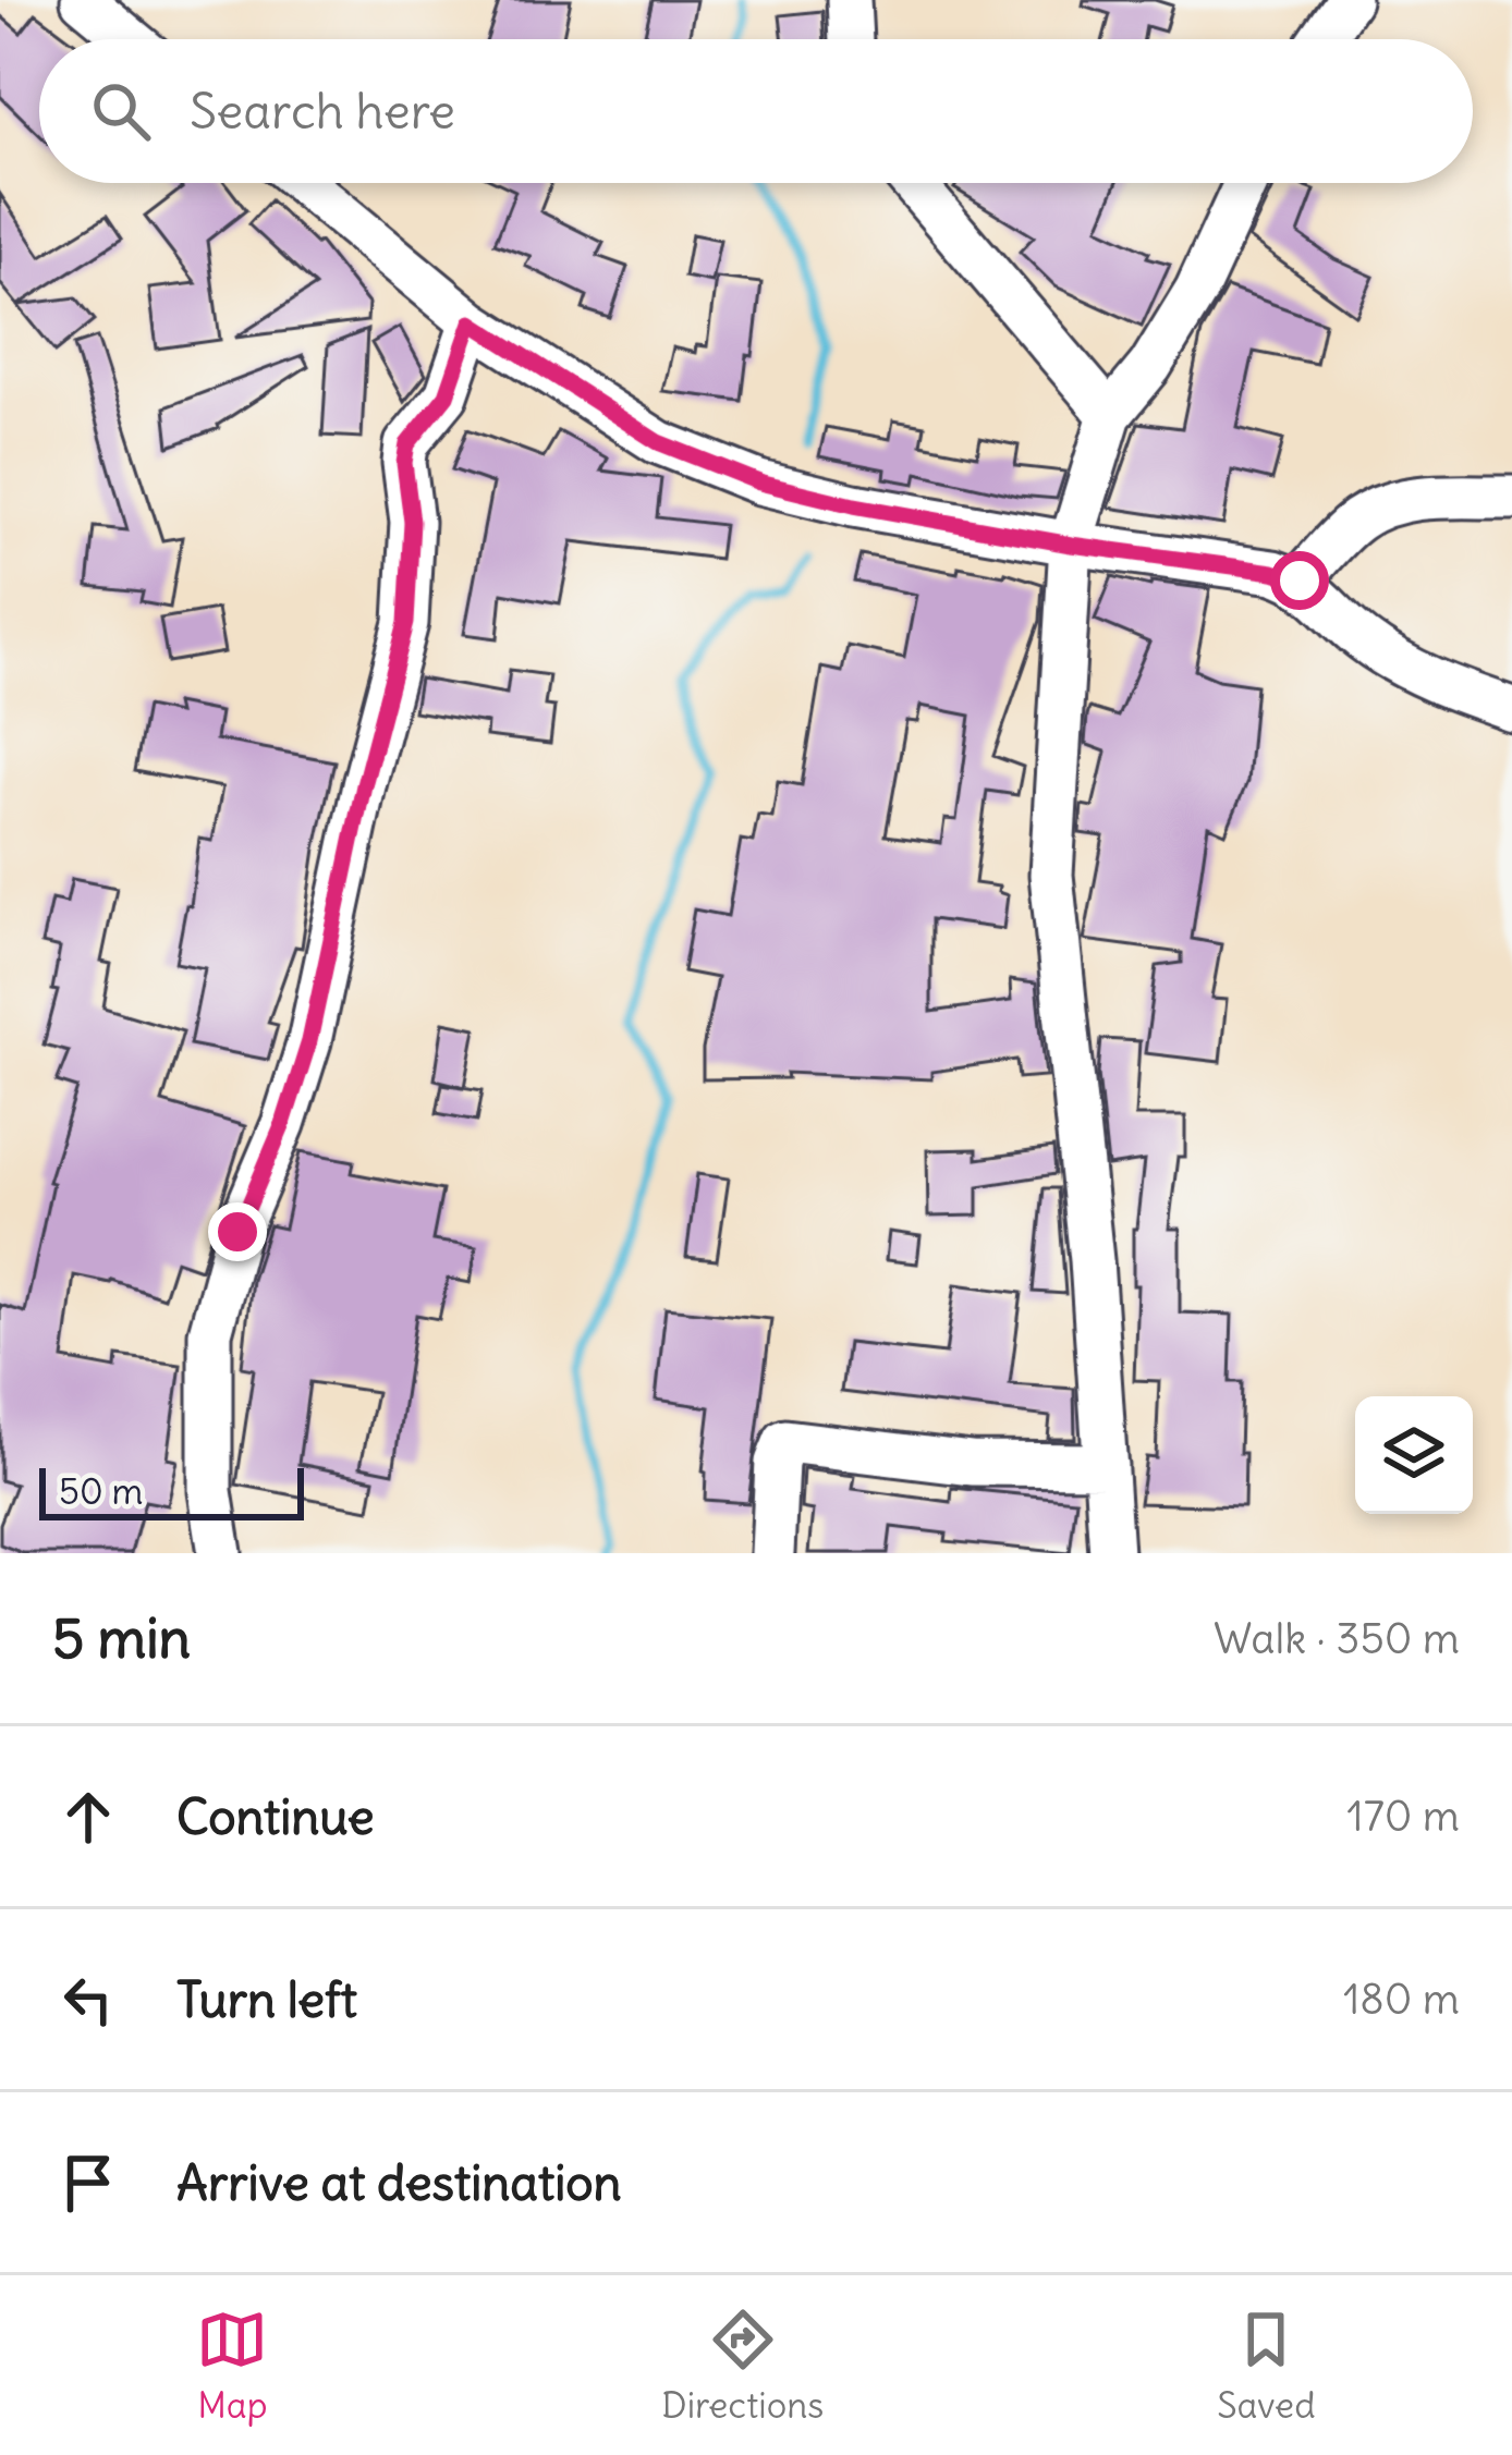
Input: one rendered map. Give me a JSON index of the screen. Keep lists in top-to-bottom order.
{
  "scale_bar": "50 m",
  "page": {
    "search": "Search here",
    "scale": "50 m",
    "heading": ["5 min", "Walk · 350 m"],
    "list": [
      ["Continue", "170 m"],
      ["Turn left", "180 m"],
      "Arrive at destination"
    ],
    "nav": ["Map", "Directions", "Saved"]
  }
}
